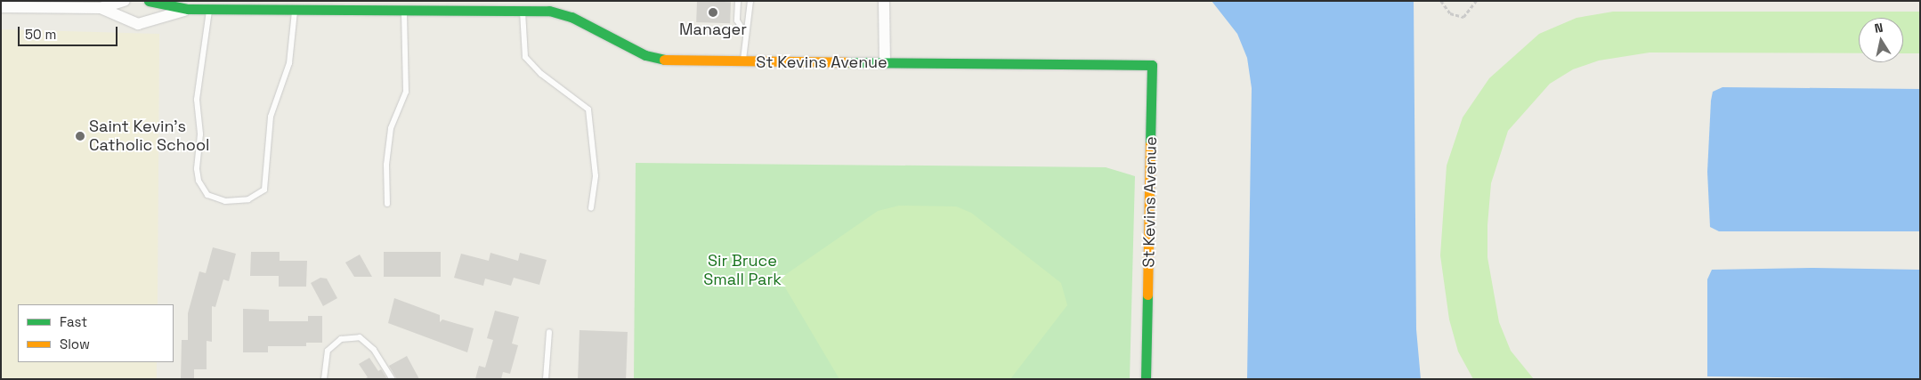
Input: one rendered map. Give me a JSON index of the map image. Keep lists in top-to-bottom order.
{
  "streets": {
    "street": ["St Kevins Avenue"]
  },
  "parks": ["Sir Bruce Small Park"],
  "places": ["Manager", "Saint Kevin's Catholic School"],
  "legend": ["Fast", "Slow"],
  "scale_bar": "50 m",
  "north": "top"
}
